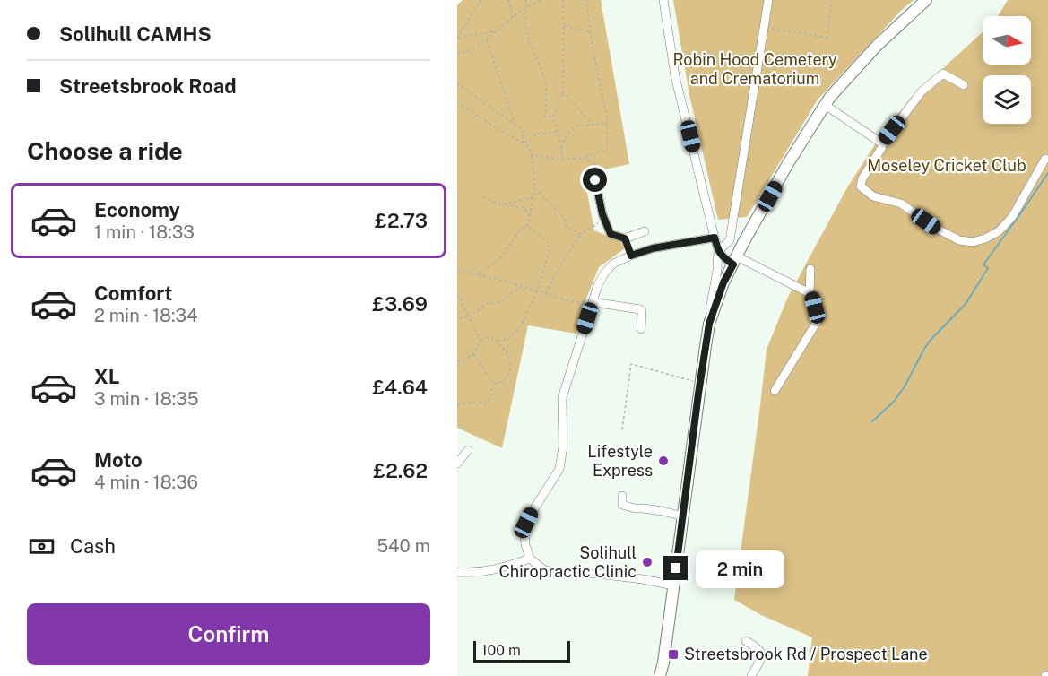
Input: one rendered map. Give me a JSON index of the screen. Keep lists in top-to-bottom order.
{
  "parks": ["Robin Hood Cemetery and Crematorium", "Moseley Cricket Club"],
  "places": {
    "other": ["Lifestyle Express", "Solihull Chiropractic Clinic"],
    "transit": ["Streetsbrook Rd / Prospect Lane"]
  },
  "scale_bar": "100 m",
  "north": "right",
  "page": {
    "banner": ["Solihull CAMHS", "Streetsbrook Road"],
    "heading": "Choose a ride",
    "list": [
      {
        "name": "Economy",
        "note": "1 min · 18:33",
        "value": "£2.73"
      },
      {
        "name": "Comfort",
        "note": "2 min · 18:34",
        "value": "£3.69"
      },
      {
        "name": "XL",
        "note": "3 min · 18:35",
        "value": "£4.64"
      },
      {
        "name": "Moto",
        "note": "4 min · 18:36",
        "value": "£2.62"
      }
    ],
    "pay": ["Cash", "540 m"],
    "bubble": "2 min",
    "buttons": "Confirm",
    "scale": "100 m"
  }
}
